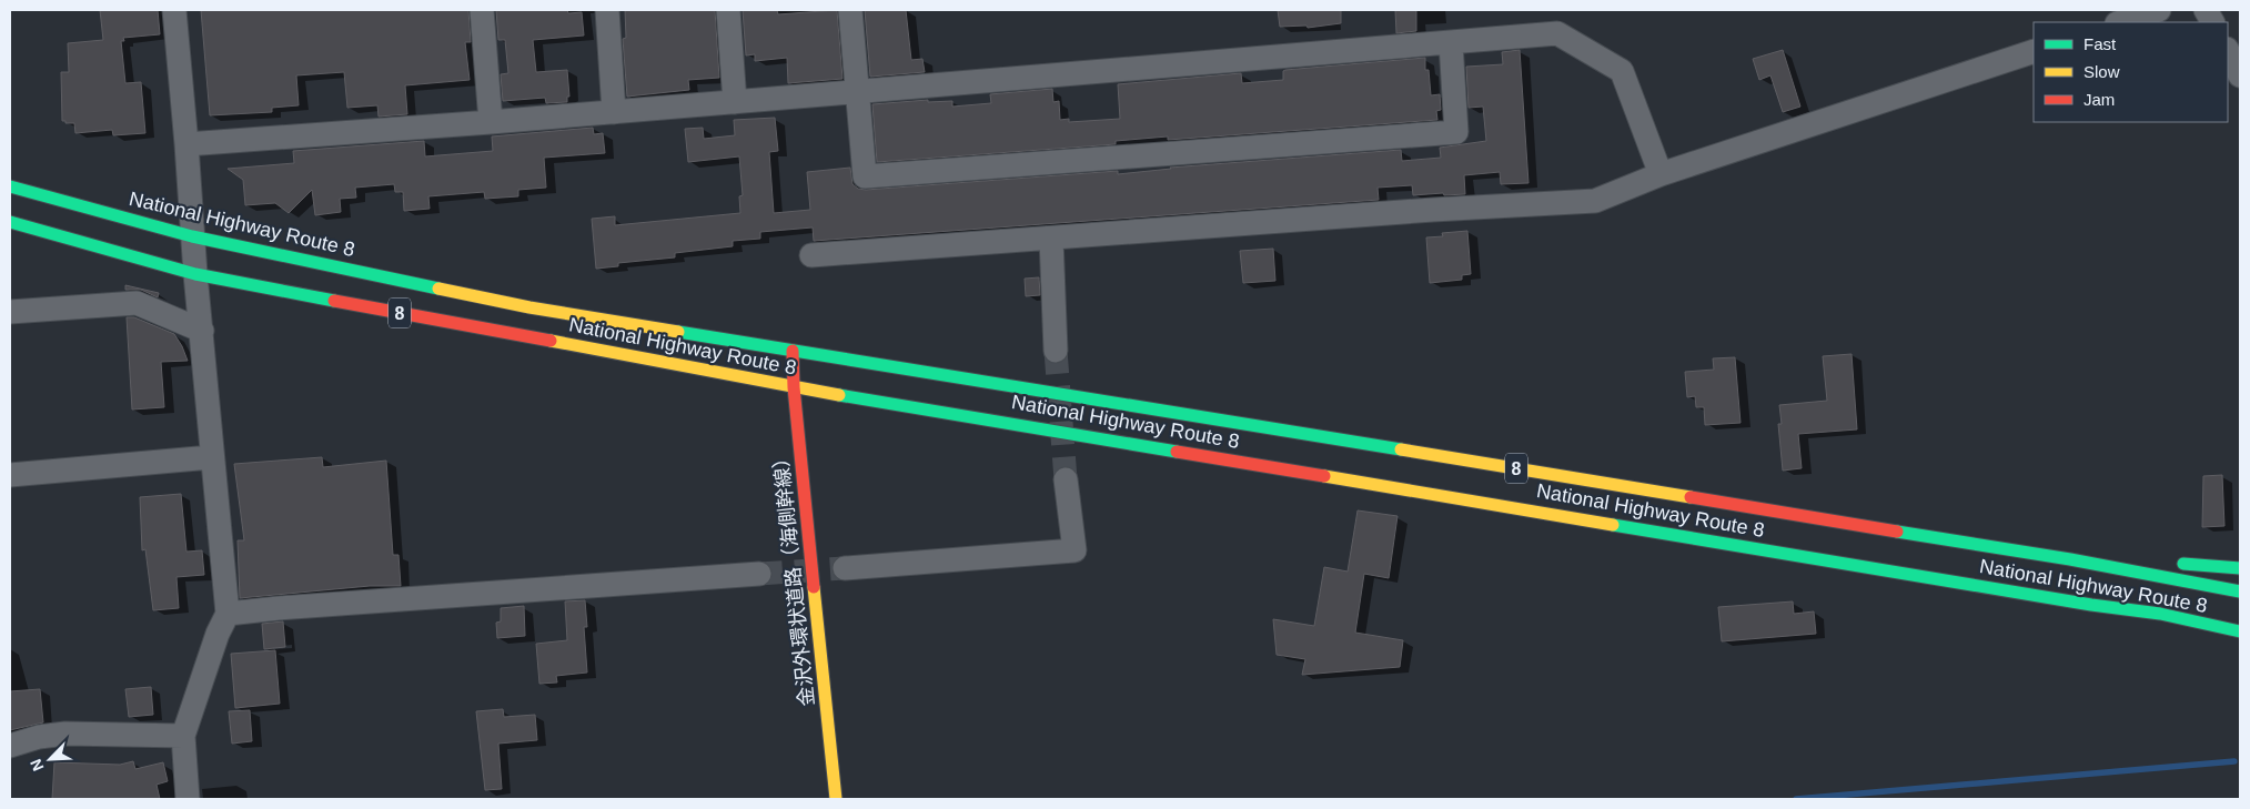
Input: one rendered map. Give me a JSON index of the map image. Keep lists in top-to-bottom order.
{
  "streets": {
    "main road": ["National Highway Route 8", "8", "金沢外環状道路（海側幹線）"]
  },
  "crossings": [
    ["National Highway Route 8", "金沢外環状道路（海側幹線）"]
  ],
  "legend": ["Fast", "Slow", "Jam"],
  "north": "bottom left"
}
